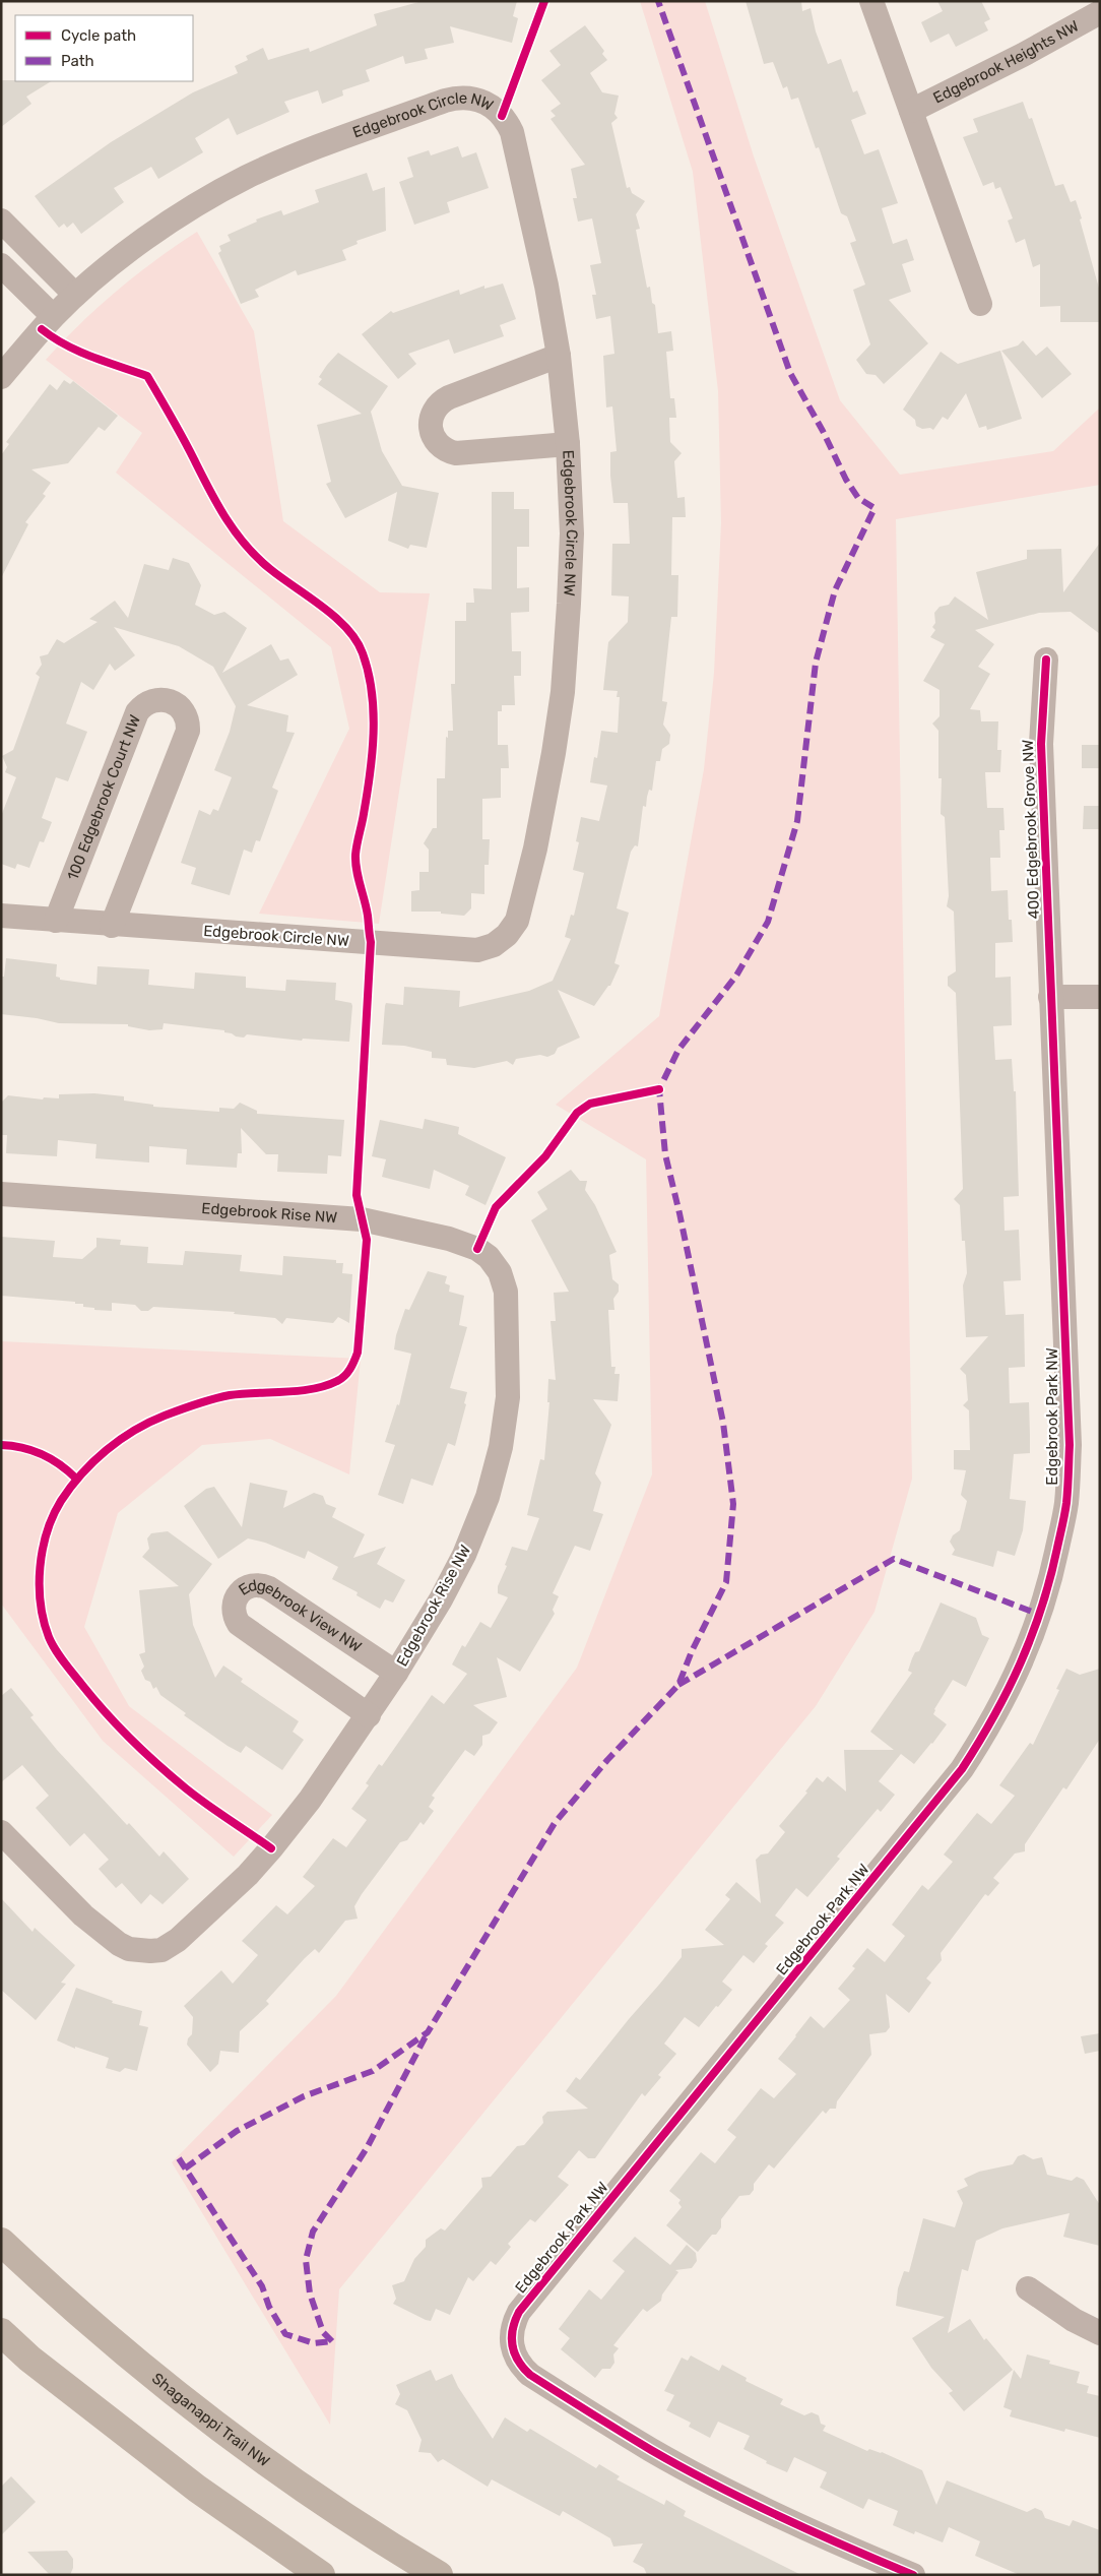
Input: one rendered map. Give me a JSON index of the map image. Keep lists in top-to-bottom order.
{
  "streets": {
    "main road": ["Shaganappi Trail NW"],
    "street": [
      "Edgebrook Heights NW",
      "Edgebrook Circle NW",
      "100 Edgebrook Court NW",
      "400 Edgebrook Grove NW",
      "Edgebrook Rise NW",
      "Edgebrook Park NW",
      "Edgebrook View NW"
    ]
  },
  "crossings": [
    ["Edgebrook Circle NW", "100 Edgebrook Court NW"],
    ["400 Edgebrook Grove NW", "Edgebrook Park NW"],
    ["Edgebrook Rise NW", "Edgebrook View NW"]
  ],
  "legend": ["Cycle path", "Path"]
}
